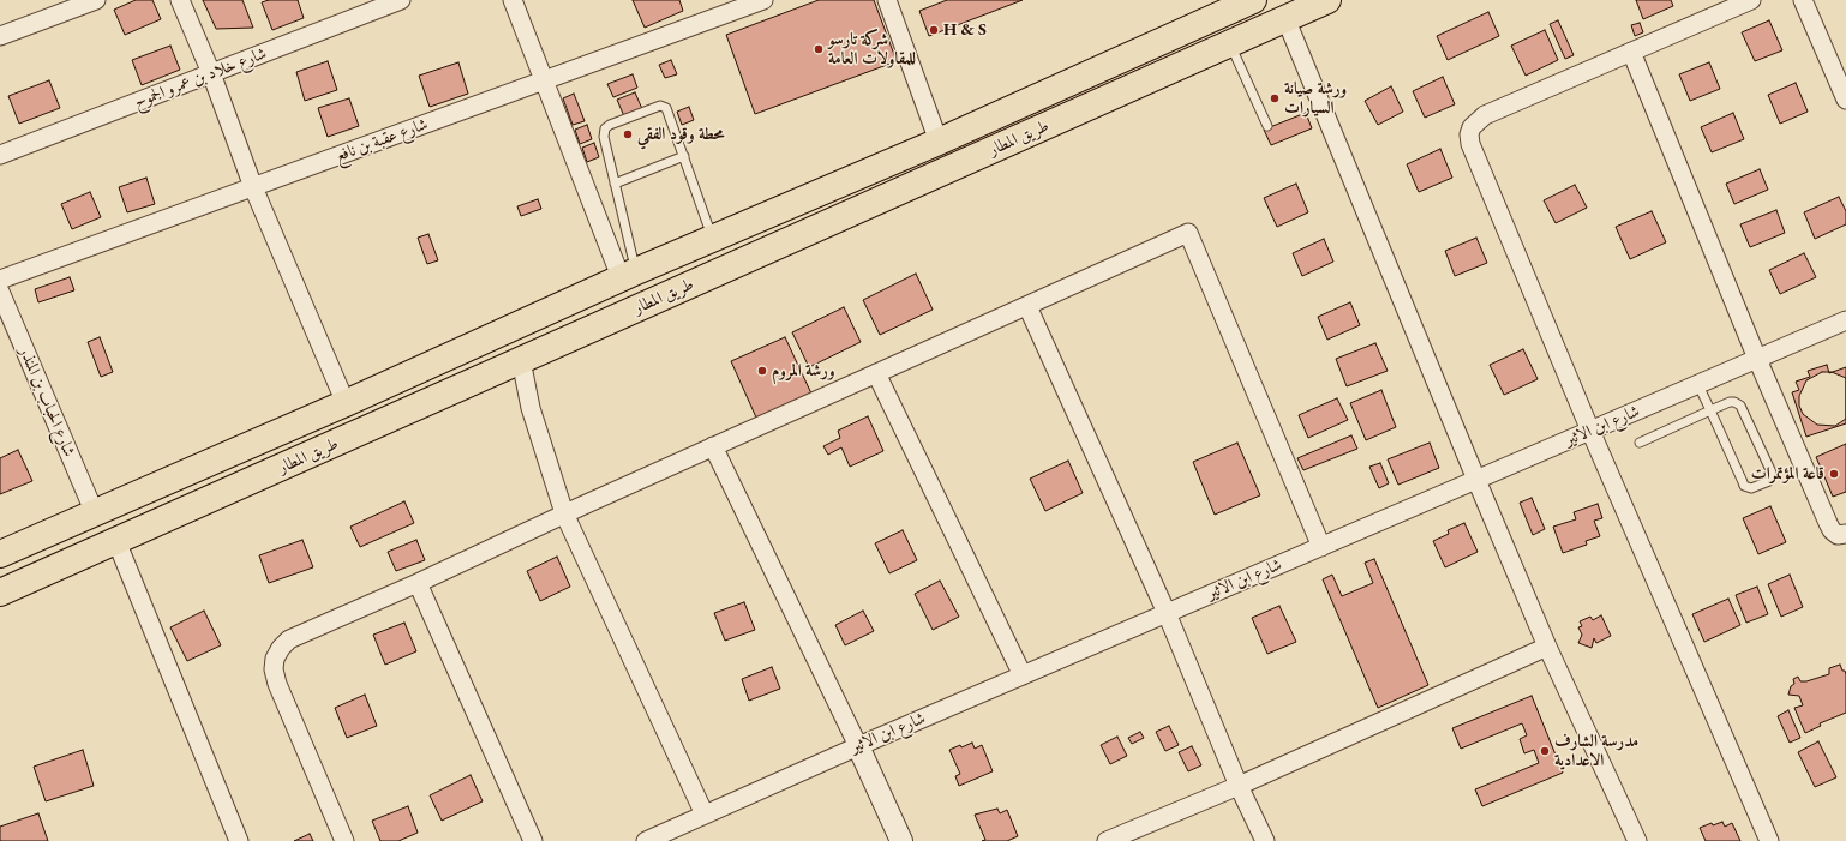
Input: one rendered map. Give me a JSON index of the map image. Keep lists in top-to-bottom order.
{
  "streets": {
    "highway": ["طريق المطار"],
    "street": [
      "شارع خلاد بن عمرو الجموح",
      "شارع عقبة بن نافع",
      "شارع الحباب بن المنذر",
      "شارع ابن الاثير"
    ]
  },
  "crossings": [
    ["طريق المطار", "شارع الحباب بن المنذر"]
  ],
  "places": [
    "H & S",
    "شركة تارسو للمقاولات العامة",
    "ورشة صيانة السيارات",
    "محطة وقود الفقي",
    "ورشة المروم",
    "قاعة المؤتمرات",
    "مدرسة الشارف الاعدادية"
  ]
}
